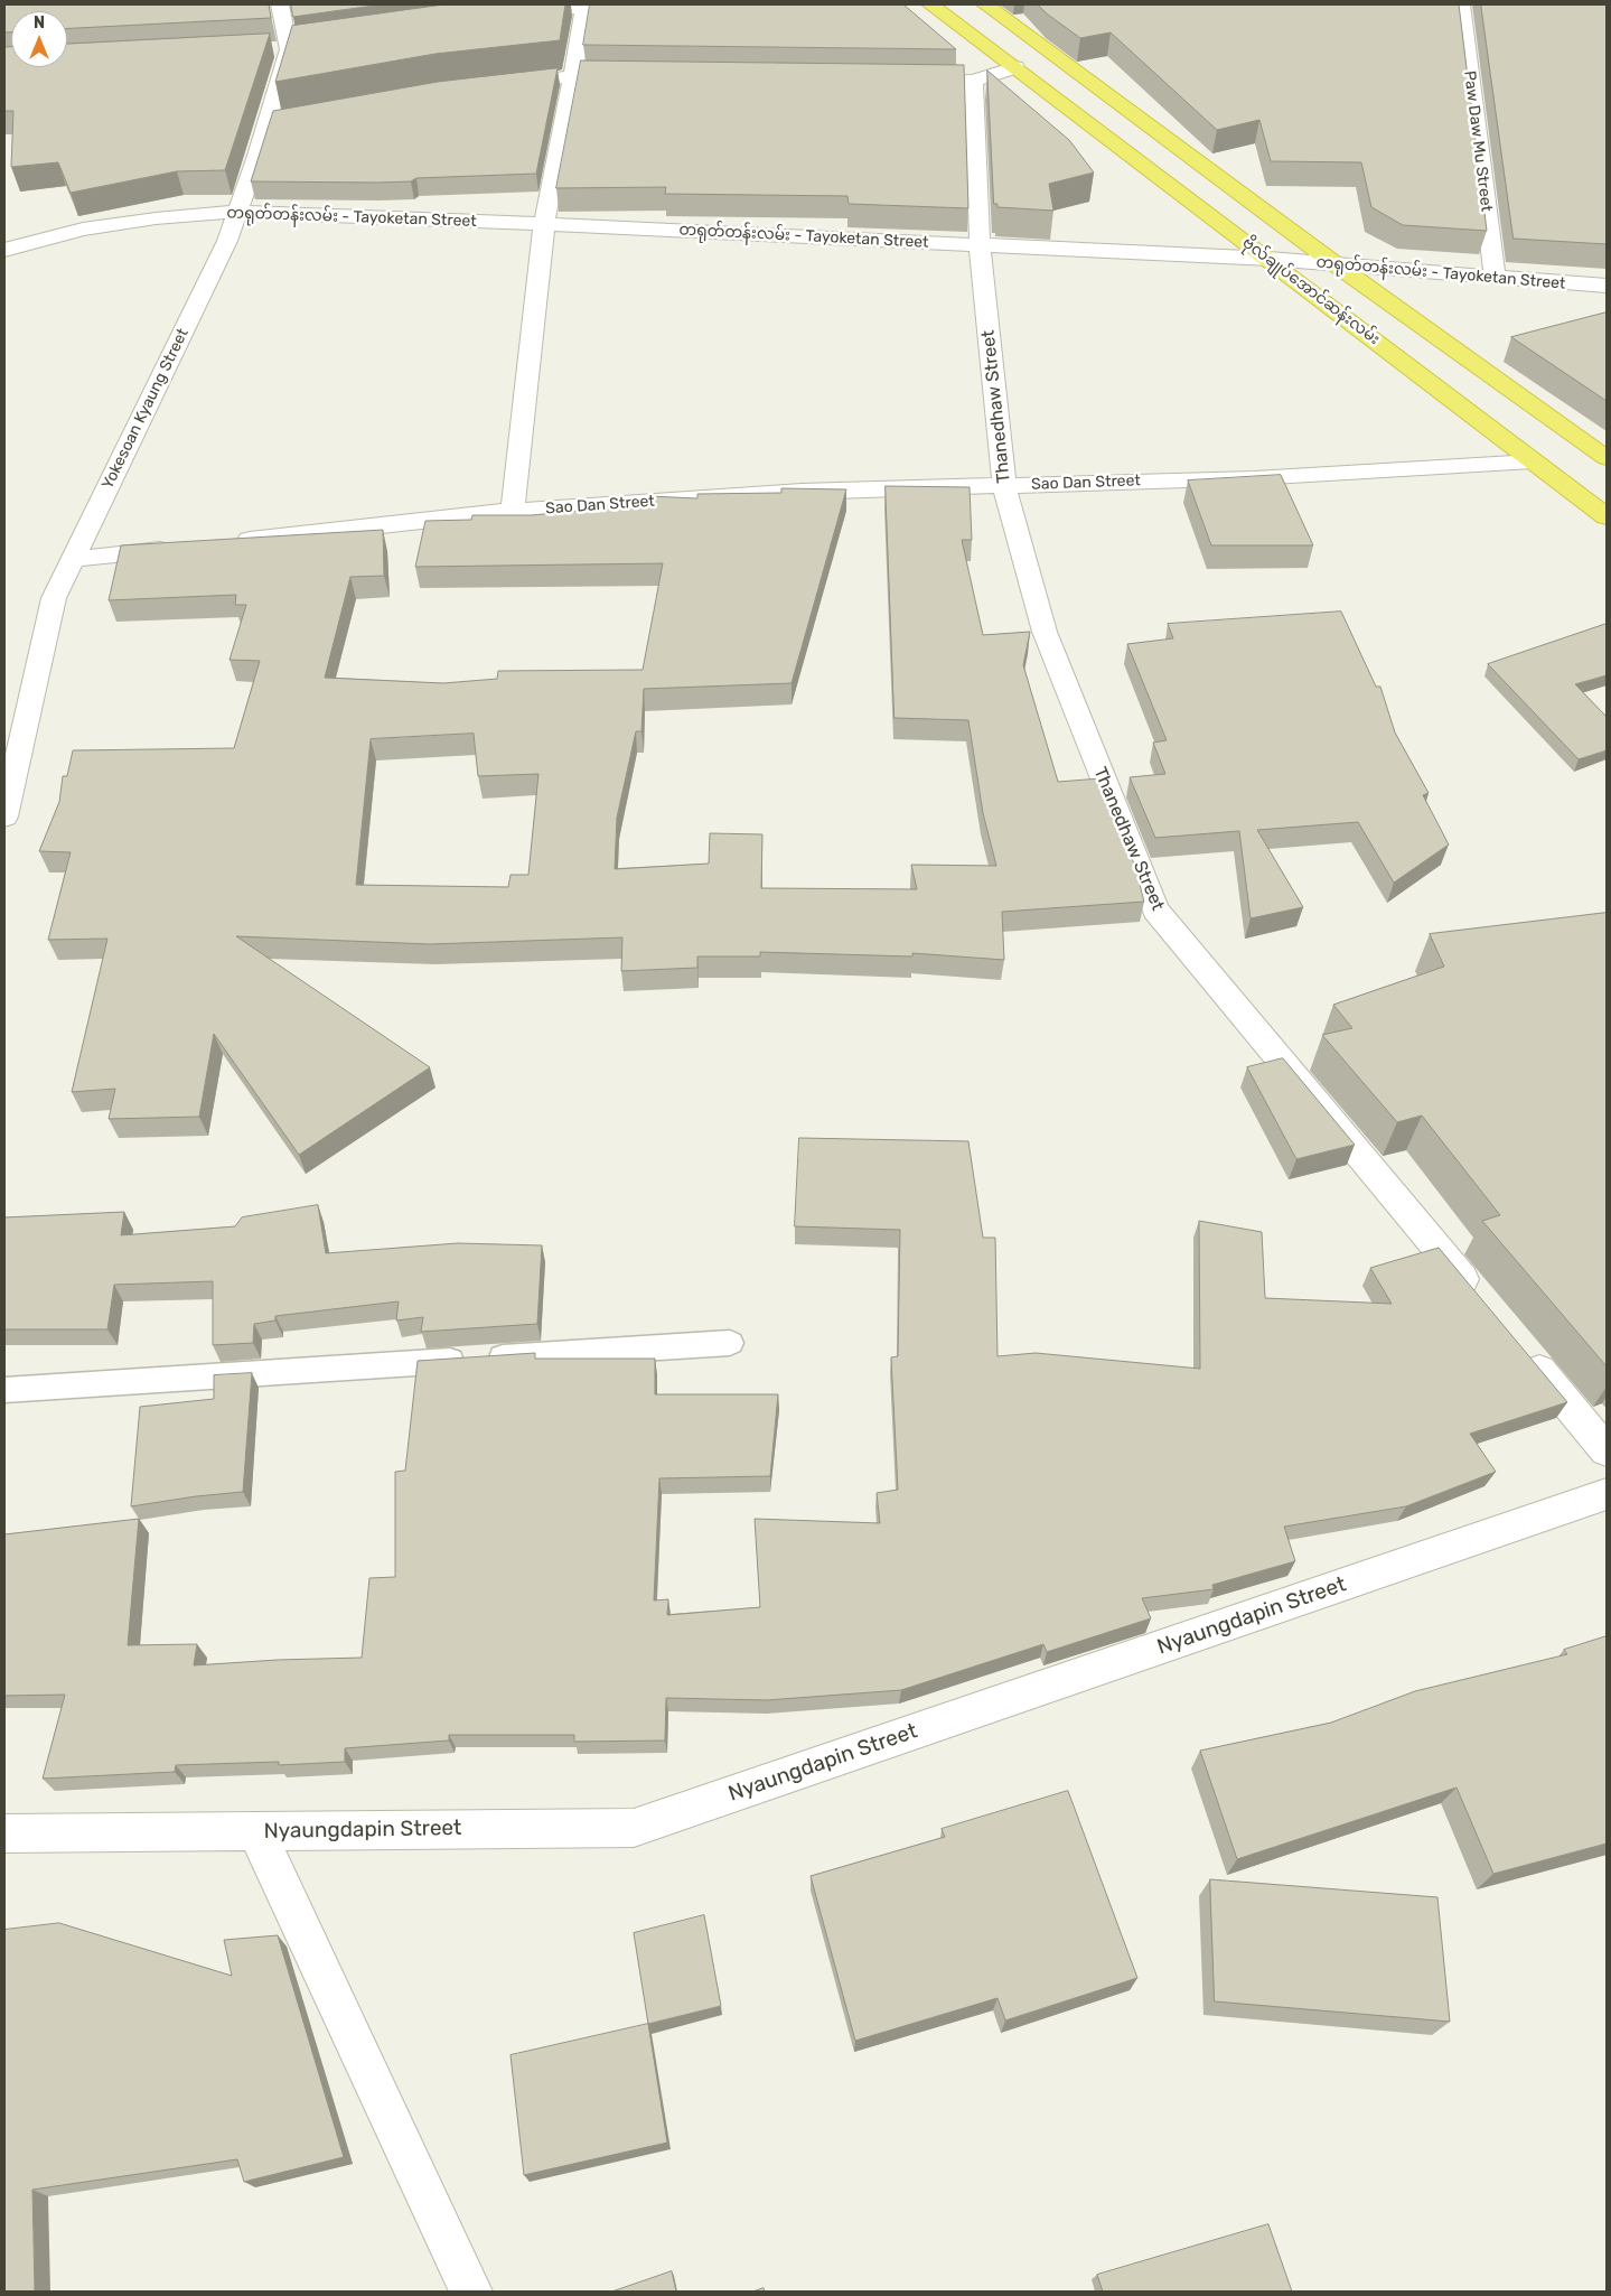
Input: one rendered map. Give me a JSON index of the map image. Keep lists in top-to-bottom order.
{
  "streets": {
    "highway": ["ဗိုလ်ချုပ်အောင်ဆန်းလမ်း"],
    "street": [
      "Paw Daw Mu Street",
      "တရုတ်တန်းလမ်း - Tayoketan Street",
      "Thanedhaw Street",
      "Yokesoan Kyaung Street",
      "Sao Dan Street",
      "Nyaungdapin Street"
    ]
  },
  "crossings": [
    ["Paw Daw Mu Street", "တရုတ်တန်းလမ်း - Tayoketan Street"],
    ["တရုတ်တန်းလမ်း - Tayoketan Street", "ဗိုလ်ချုပ်အောင်ဆန်းလမ်း"],
    ["တရုတ်တန်းလမ်း - Tayoketan Street", "Thanedhaw Street"],
    ["တရုတ်တန်းလမ်း - Tayoketan Street", "Yokesoan Kyaung Street"],
    ["ဗိုလ်ချုပ်အောင်ဆန်းလမ်း", "Sao Dan Street"],
    ["Thanedhaw Street", "Sao Dan Street"]
  ],
  "north": "top"
}
